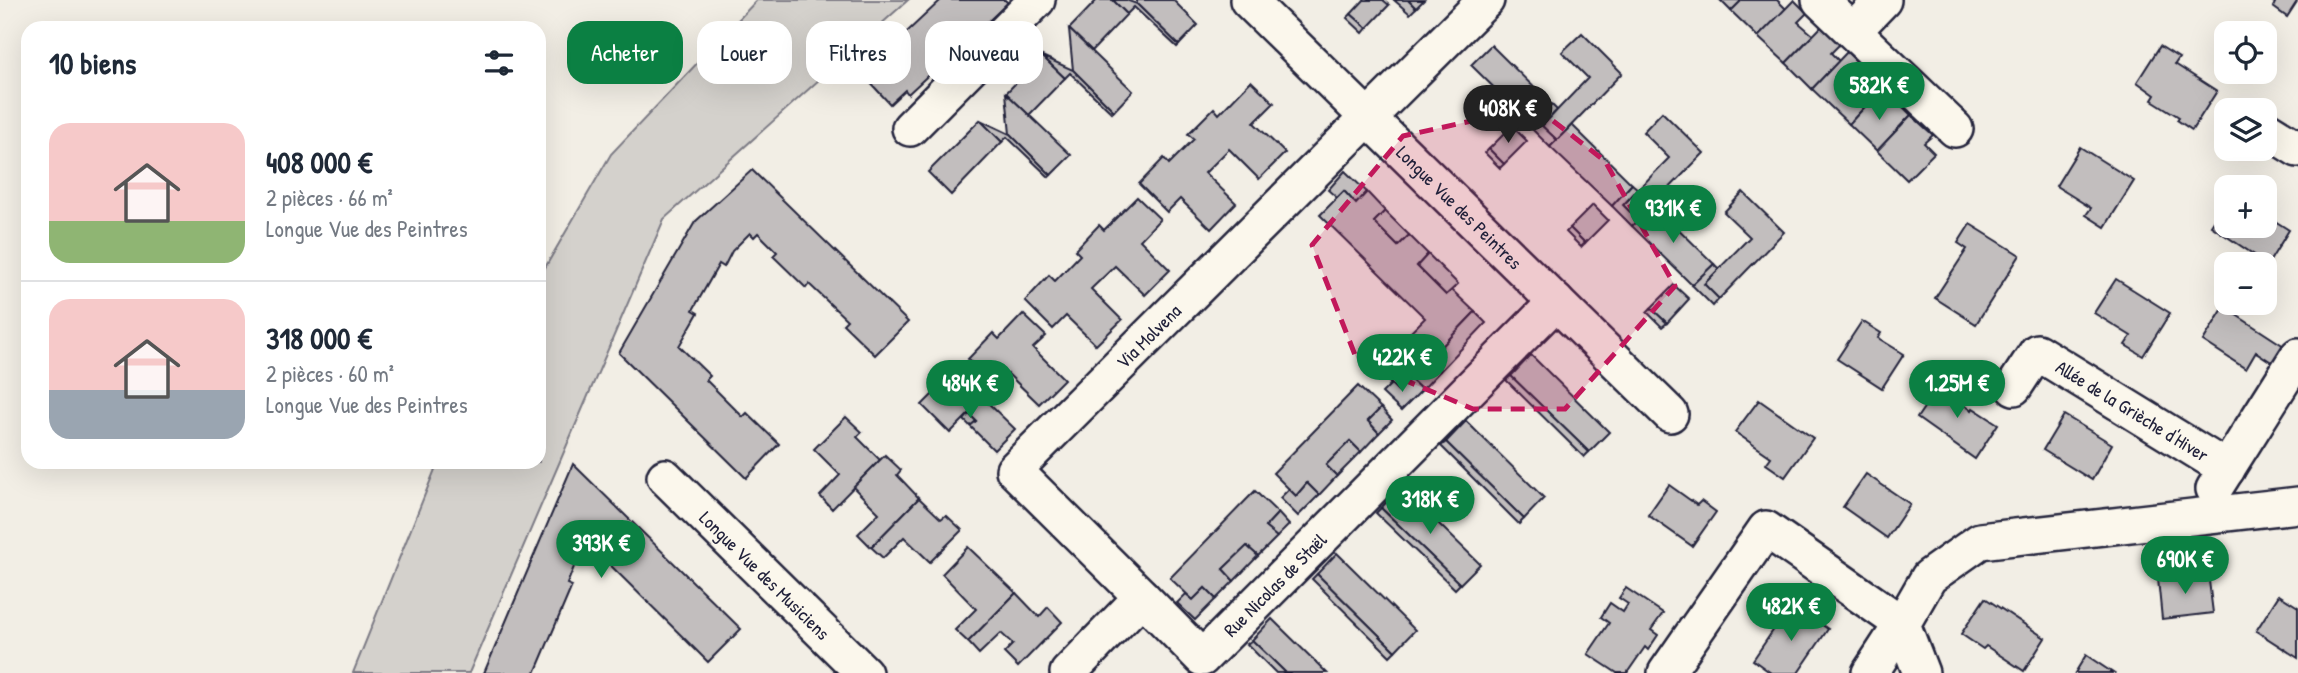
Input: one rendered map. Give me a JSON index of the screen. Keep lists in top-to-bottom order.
{
  "streets": {
    "street": [
      "Longue Vue des Peintres",
      "Via Molvena",
      "Allée de la Grièche d'Hiver",
      "Longue Vue des Musiciens",
      "Rue Nicolas de Staël"
    ]
  },
  "crossings": [
    ["Longue Vue des Peintres", "Via Molvena"],
    ["Longue Vue des Peintres", "Rue Nicolas de Staël"],
    ["Via Molvena", "Rue Nicolas de Staël"]
  ],
  "page": {
    "map_buttons": ["+", "−"],
    "chip": [
      "Acheter",
      "Louer",
      "Filtres",
      "Nouveau"
    ],
    "heading": "10 biens",
    "price": [
      "582K €",
      "408K €",
      "931K €",
      "422K €",
      "484K €",
      "1.25M €",
      "318K €",
      "393K €",
      "690K €",
      "482K €"
    ],
    "list": [
      {
        "name": "408 000 €",
        "note": "2 pièces · 66 m² · Longue Vue des Peintres"
      },
      {
        "name": "318 000 €",
        "note": "2 pièces · 60 m² · Longue Vue des Peintres"
      }
    ]
  }
}
